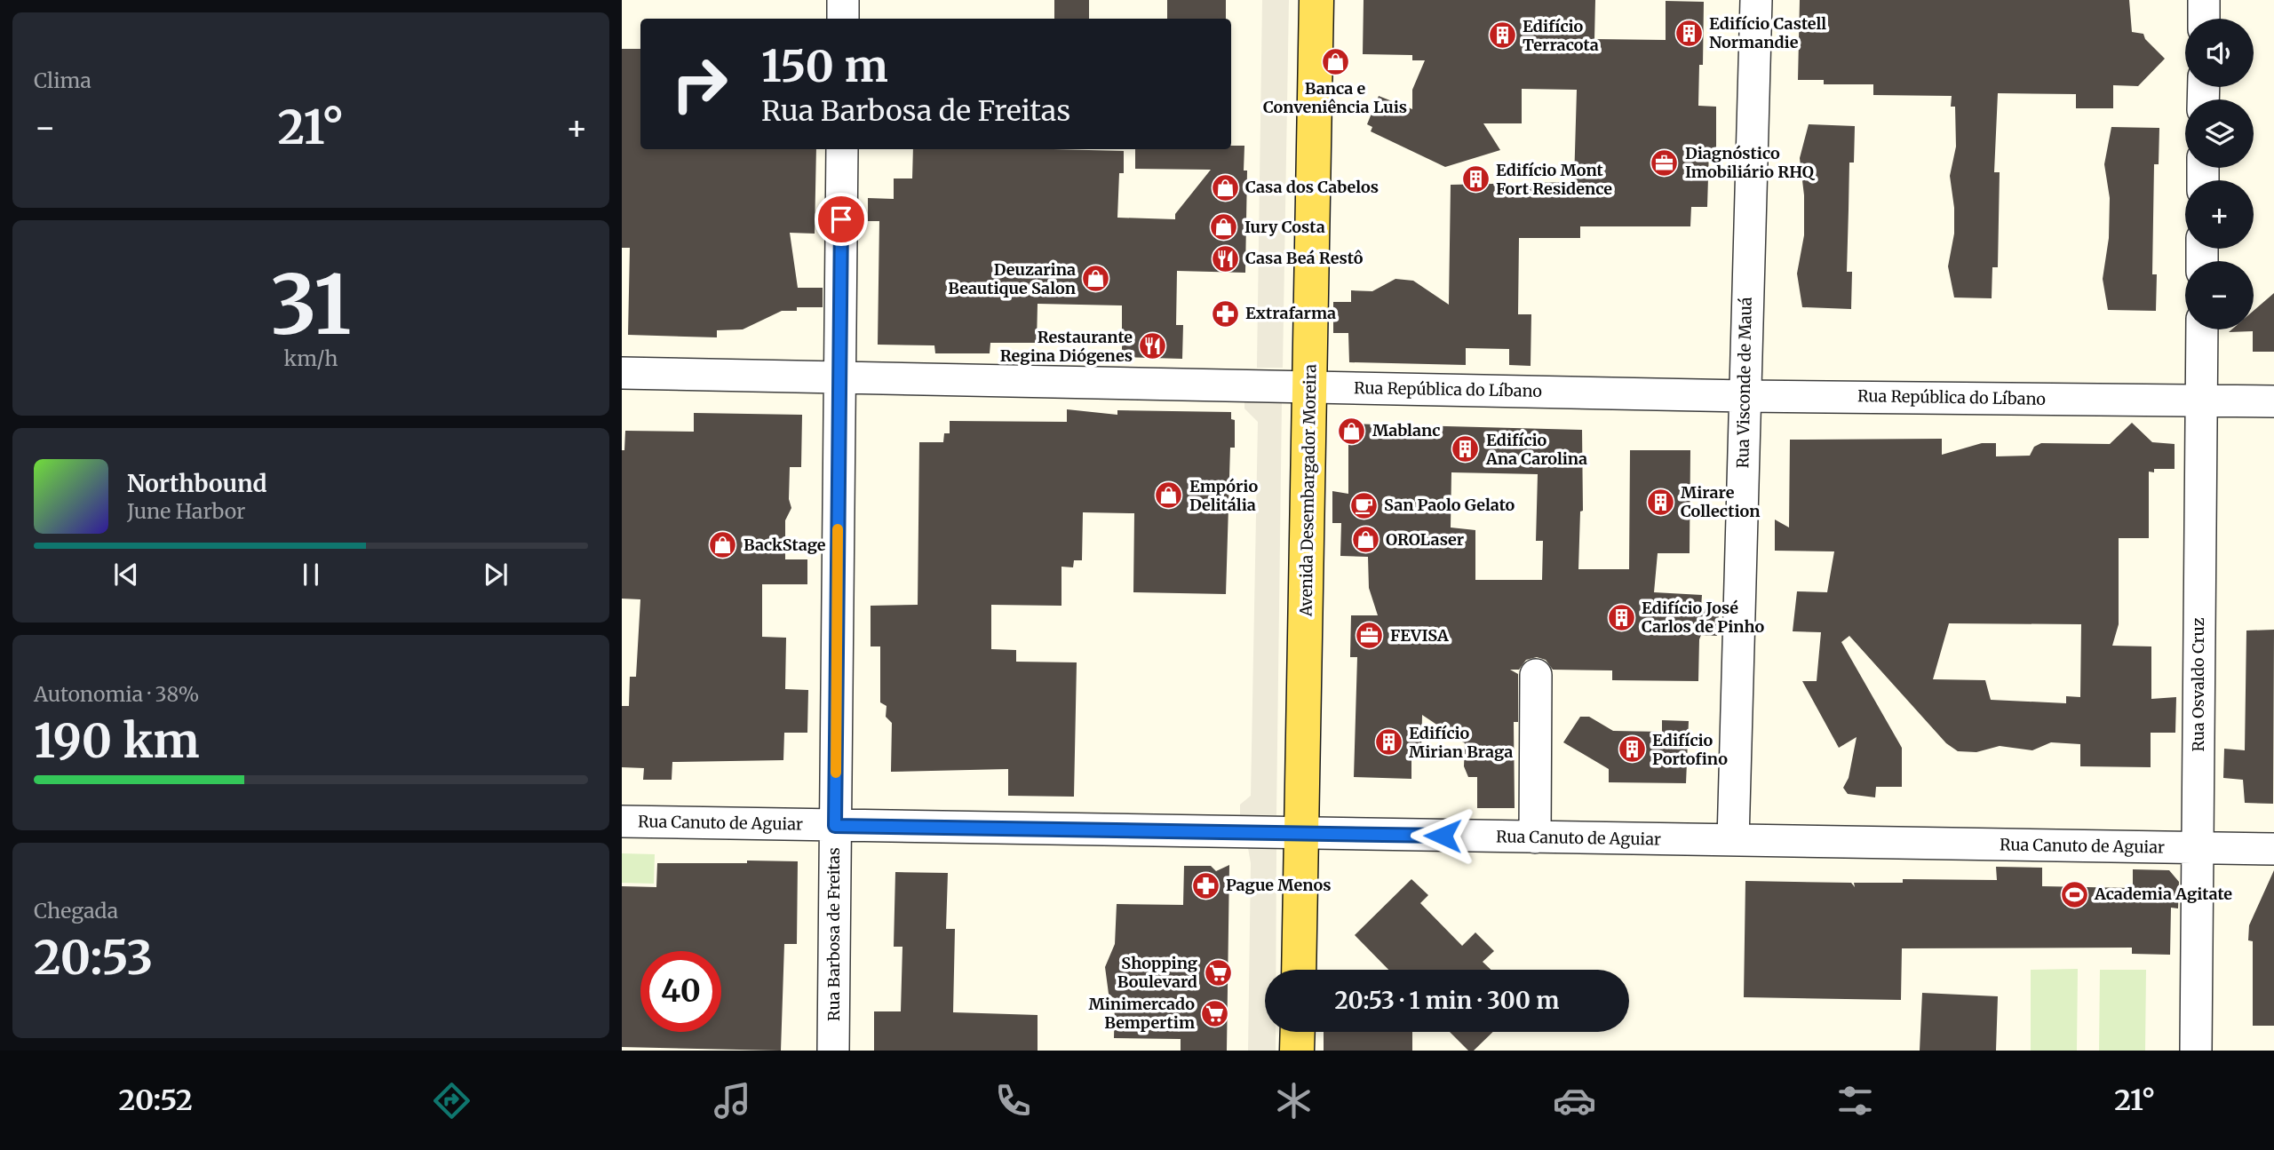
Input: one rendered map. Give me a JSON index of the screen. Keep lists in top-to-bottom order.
{
  "streets": {
    "main road": ["Avenida Desembargador Moreira"],
    "street": [
      "Rua Visconde de Mauá",
      "Rua República do Líbano",
      "Rua Osvaldo Cruz",
      "Rua Canuto de Aguiar",
      "Rua Barbosa de Freitas"
    ]
  },
  "crossings": [
    ["Rua Visconde de Mauá", "Rua República do Líbano"],
    ["Rua Visconde de Mauá", "Rua Canuto de Aguiar"],
    ["Rua República do Líbano", "Avenida Desembargador Moreira"],
    ["Rua República do Líbano", "Rua Osvaldo Cruz"],
    ["Rua República do Líbano", "Rua Barbosa de Freitas"],
    ["Avenida Desembargador Moreira", "Rua Canuto de Aguiar"],
    ["Rua Osvaldo Cruz", "Rua Canuto de Aguiar"],
    ["Rua Canuto de Aguiar", "Rua Barbosa de Freitas"]
  ],
  "places": {
    "building": [
      "Edifício Castell Normandie",
      "Edifício Terracota",
      "Edifício Mont Fort Residence",
      "Edifício Ana Carolina",
      "Mirare Collection",
      "Edifício José Carlos de Pinho",
      "Edifício Mirian Braga",
      "Edifício Portofino"
    ],
    "shop": [
      "Banca e Conveniência Luis",
      "Casa dos Cabelos",
      "Iury Costa",
      "Deuzarina Beautique Salon",
      "Mablanc",
      "Empório Delitália",
      "OROLaser",
      "BackStage"
    ],
    "office": ["Diagnóstico Imobiliário RHQ", "FEVISA"],
    "restaurant": ["Casa Beá Restô", "Restaurante Regina Diógenes"],
    "pharmacy": ["Extrafarma", "Pague Menos"],
    "cafe": ["San Paolo Gelato"],
    "sports": ["Academia Agitate"],
    "supermarket": ["Shopping Boulevard", "Minimercado Bempertim"]
  },
  "page": {
    "tile": [
      "Clima",
      ["31", "km/h"],
      ["Autonomia · 38%", "190 km"],
      ["Chegada", "20:53"]
    ],
    "map_buttons": ["+", "−"],
    "turn": ["150 m", "Rua Barbosa de Freitas"],
    "heat": ["−", "21°", "+"],
    "song": ["Northbound", "June Harbor"],
    "limit": "40",
    "trip": "20:53 · 1 min · 300 m",
    "tabs": ["20:52", "21°"]
  }
}
